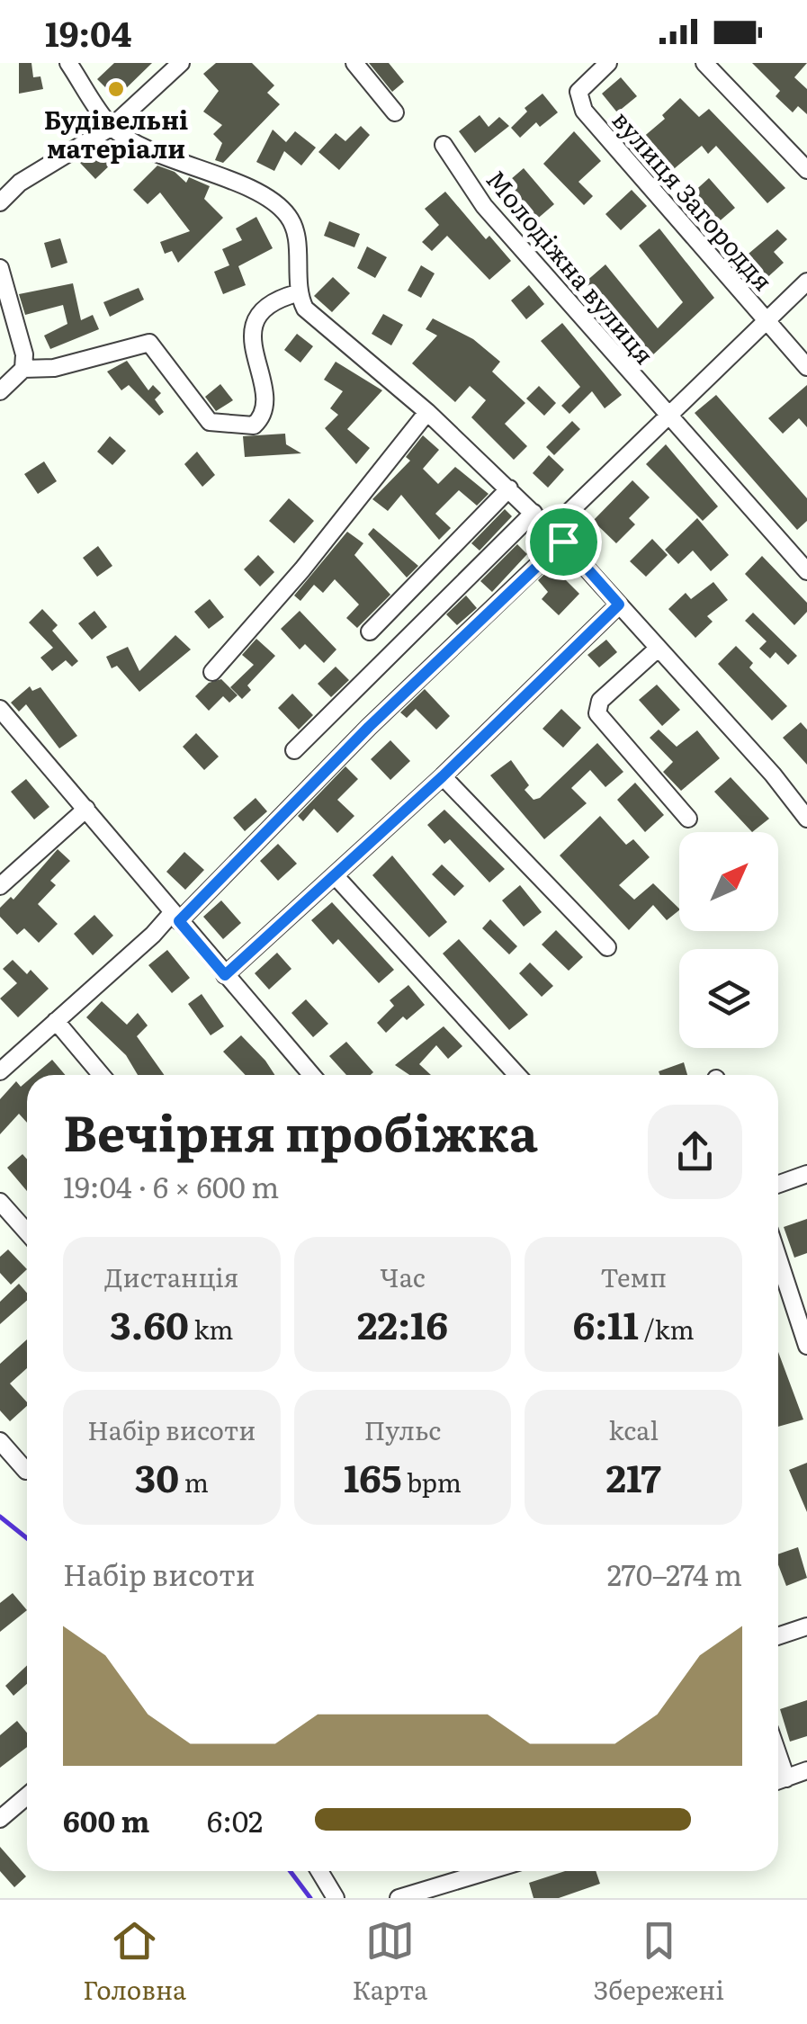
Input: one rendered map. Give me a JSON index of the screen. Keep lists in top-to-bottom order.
{
  "streets": {
    "street": ["вулиця Загороддя", "Молодіжна вулиця"]
  },
  "places": ["Будівельні матеріали"],
  "north": "top right",
  "page": {
    "status": "19:04",
    "heading": ["Вечірня пробіжка", "19:04 · 6 × 600 m"],
    "stats": [
      ["Дистанція", "3.60 km"],
      ["Час", "22:16"],
      ["Темп", "6:11 /km"],
      ["Набір висоти", "30 m"],
      ["Пульс", "165 bpm"],
      ["kcal", "217"]
    ],
    "chart": ["Набір висоти", "270–274 m"],
    "list": [
      {
        "name": "600 m",
        "note": "6:02"
      }
    ],
    "tabs": ["Головна", "Карта", "Збережені"]
  }
}
